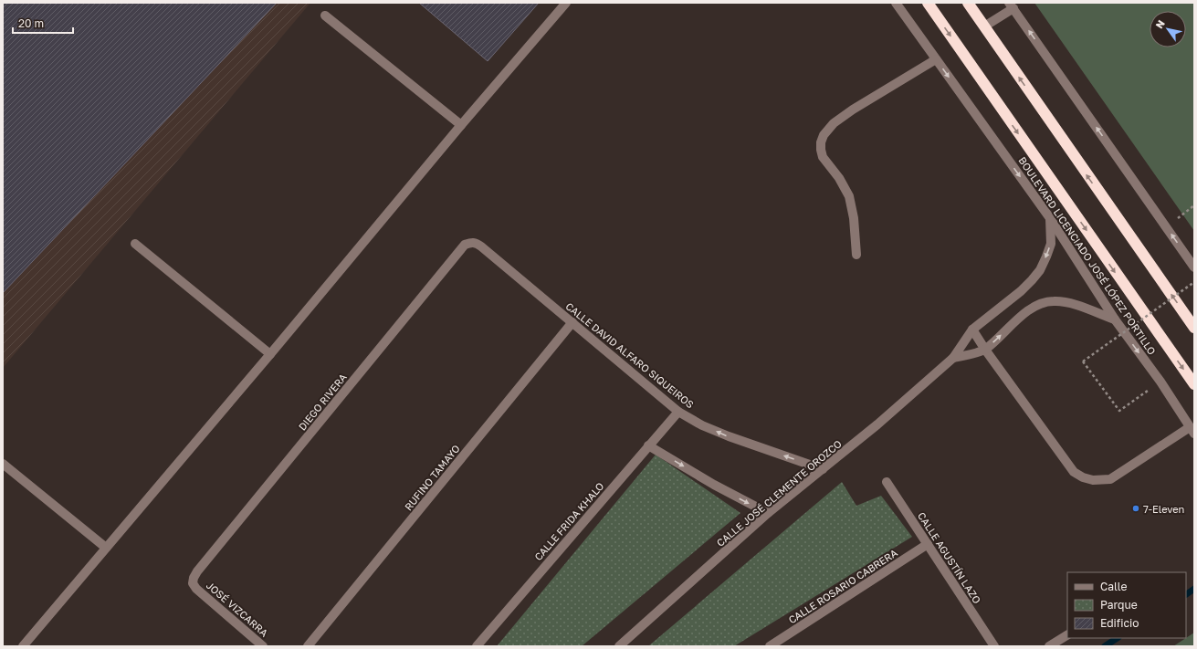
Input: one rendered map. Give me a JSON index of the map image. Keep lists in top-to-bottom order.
{
  "streets": {
    "highway": ["BOULEVARD LICENCIADO JOSÉ LÓPEZ PORTILLO"],
    "street": [
      "CALLE DAVID ALFARO SIQUEIROS",
      "DIEGO RIVERA",
      "RUFINO TAMAYO",
      "CALLE JOSÉ CLEMENTE OROZCO",
      "CALLE FRIDA KHALO",
      "CALLE AGUSTÍN LAZO",
      "CALLE ROSARIO CABRERA",
      "JOSÉ VIZCARRA"
    ]
  },
  "crossings": [
    ["BOULEVARD LICENCIADO JOSÉ LÓPEZ PORTILLO", "CALLE JOSÉ CLEMENTE OROZCO"],
    ["CALLE DAVID ALFARO SIQUEIROS", "DIEGO RIVERA"],
    ["CALLE DAVID ALFARO SIQUEIROS", "RUFINO TAMAYO"],
    ["CALLE DAVID ALFARO SIQUEIROS", "CALLE JOSÉ CLEMENTE OROZCO"],
    ["CALLE DAVID ALFARO SIQUEIROS", "CALLE FRIDA KHALO"],
    ["DIEGO RIVERA", "JOSÉ VIZCARRA"],
    ["CALLE AGUSTÍN LAZO", "CALLE ROSARIO CABRERA"]
  ],
  "places": ["7-Eleven"],
  "legend": ["Calle", "Parque", "Edificio"],
  "scale_bar": "20 m",
  "north": "top left"
}
